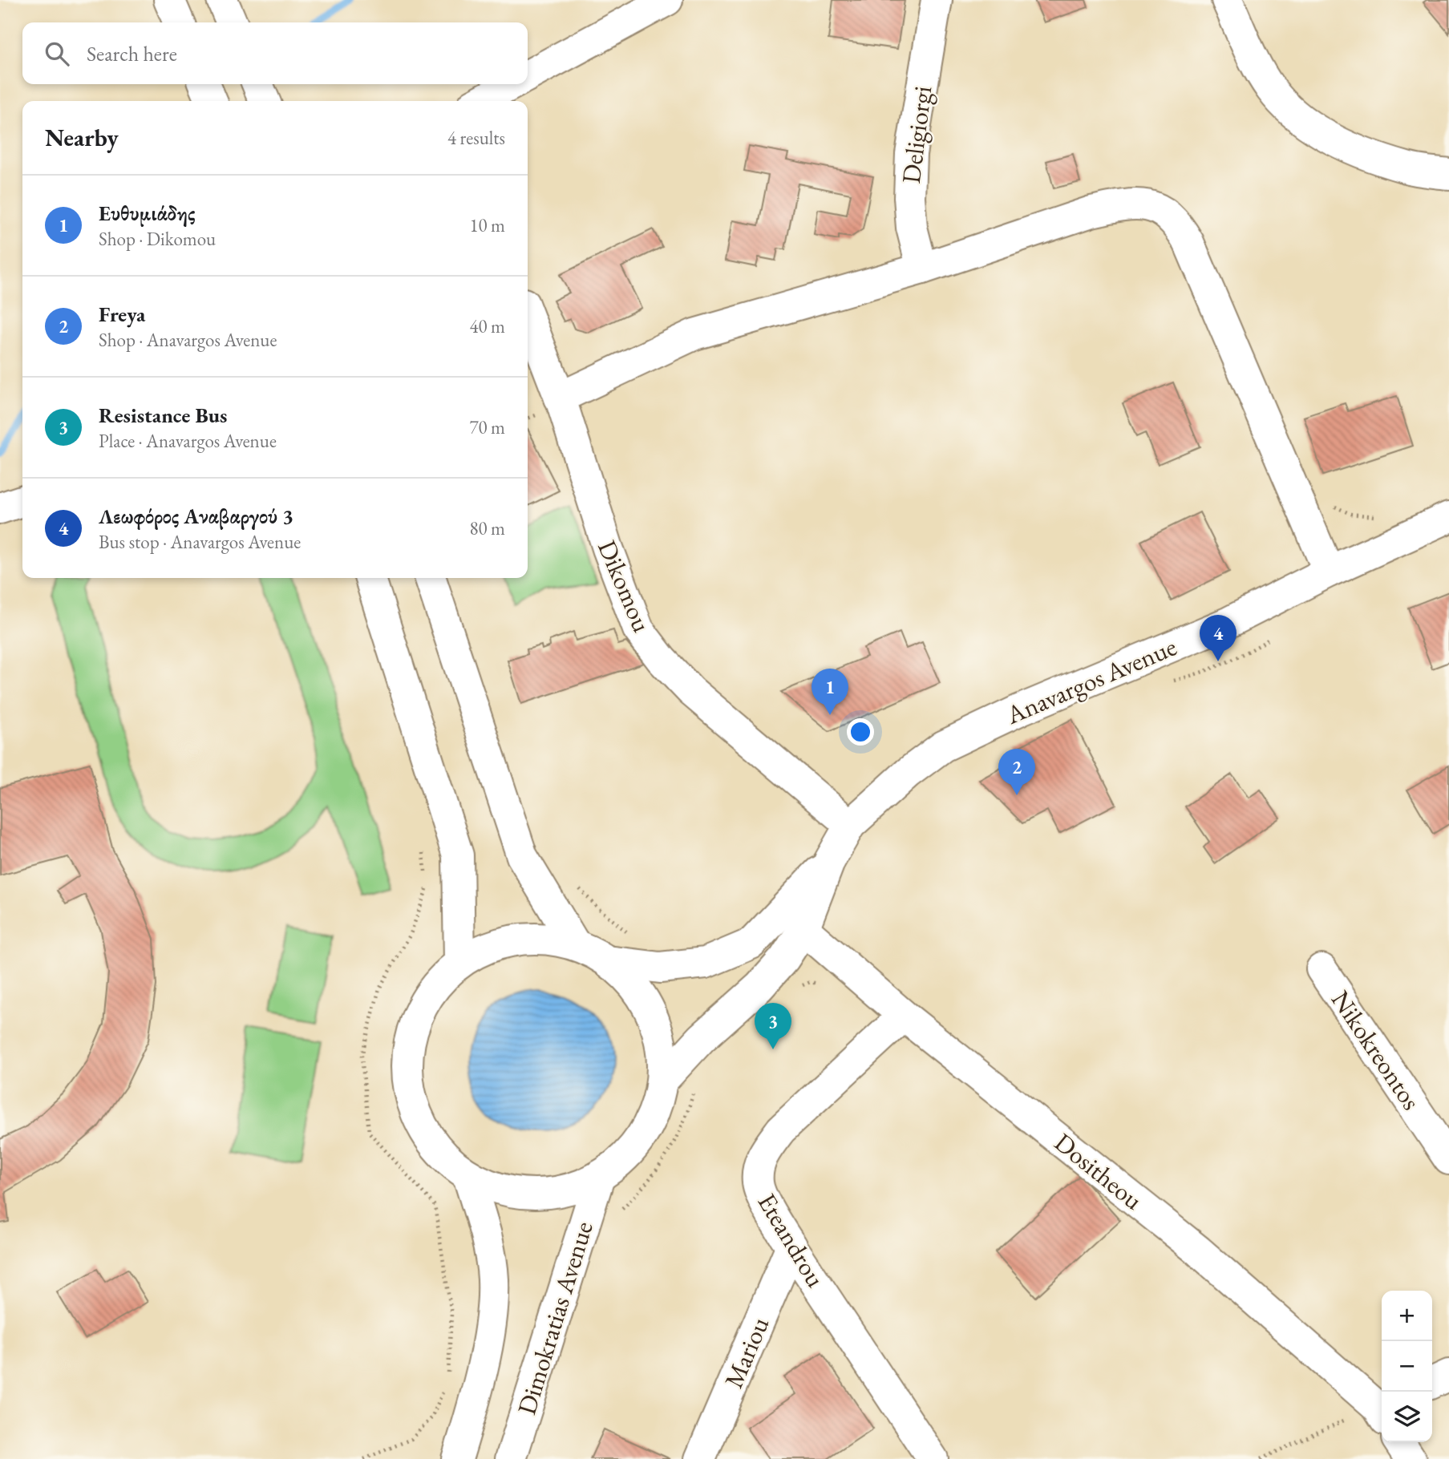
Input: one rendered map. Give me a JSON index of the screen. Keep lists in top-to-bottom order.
{
  "streets": {
    "main road": [
      "Deligiorgi",
      "Dikomou",
      "Anavargos Avenue",
      "Nikokreontos",
      "Dositheou",
      "Eteandrou",
      "Dimokratias Avenue",
      "Mariou"
    ]
  },
  "crossings": [
    ["Dikomou", "Anavargos Avenue"],
    ["Anavargos Avenue", "Dositheou"],
    ["Dositheou", "Eteandrou"],
    ["Eteandrou", "Mariou"]
  ],
  "page": {
    "search": "Search here",
    "heading": ["Nearby", "4 results"],
    "list": [
      {
        "mark": "1",
        "name": "Ευθυμιάδης",
        "note": "Shop · Dikomou",
        "value": "10 m"
      },
      {
        "mark": "2",
        "name": "Freya",
        "note": "Shop · Anavargos Avenue",
        "value": "40 m"
      },
      {
        "mark": "3",
        "name": "Resistance Bus",
        "note": "Place · Anavargos Avenue",
        "value": "70 m"
      },
      {
        "mark": "4",
        "name": "Λεωφόρος Αναβαργού 3",
        "note": "Bus stop · Anavargos Avenue",
        "value": "80 m"
      }
    ],
    "pins": [
      "4",
      "1",
      "2",
      "3"
    ],
    "map_buttons": ["+", "−"]
  }
}
